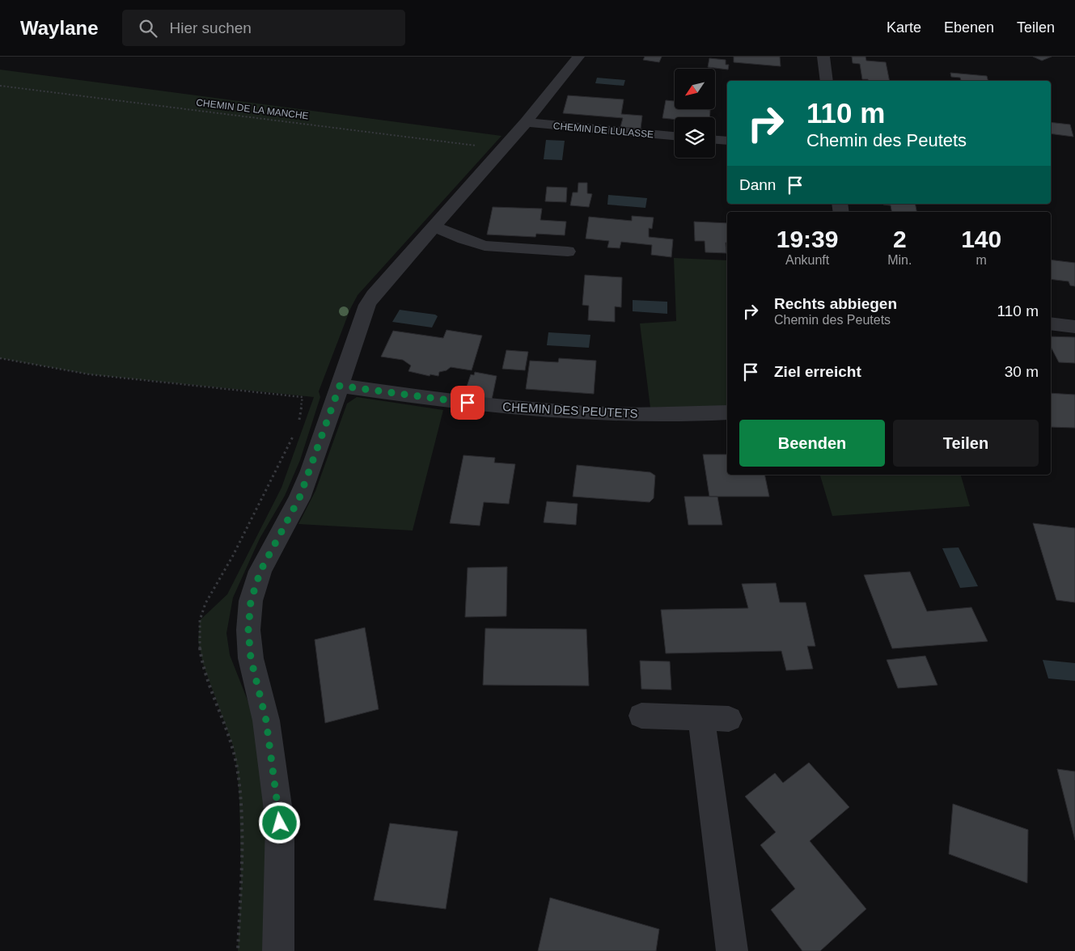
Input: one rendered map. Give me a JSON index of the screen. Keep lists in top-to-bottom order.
{
  "streets": {
    "street": ["CHEMIN DE LULASSE", "CHEMIN DES PEUTETS"],
    "path": ["CHEMIN DE LA MANCHE"]
  },
  "north": "bottom left",
  "page": {
    "header": "Waylane",
    "search": "Hier suchen",
    "nav": ["Karte", "Ebenen", "Teilen"],
    "turn": ["110 m", "Chemin des Peutets"],
    "then": "Dann",
    "eta": [
      "19:39",
      "Ankunft",
      "2",
      "Min.",
      "140",
      "m"
    ],
    "list": [
      {
        "name": "Rechts abbiegen",
        "note": "Chemin des Peutets",
        "value": "110 m"
      },
      {
        "name": "Ziel erreicht",
        "value": "30 m"
      }
    ],
    "buttons": ["Beenden", "Teilen"]
  }
}
